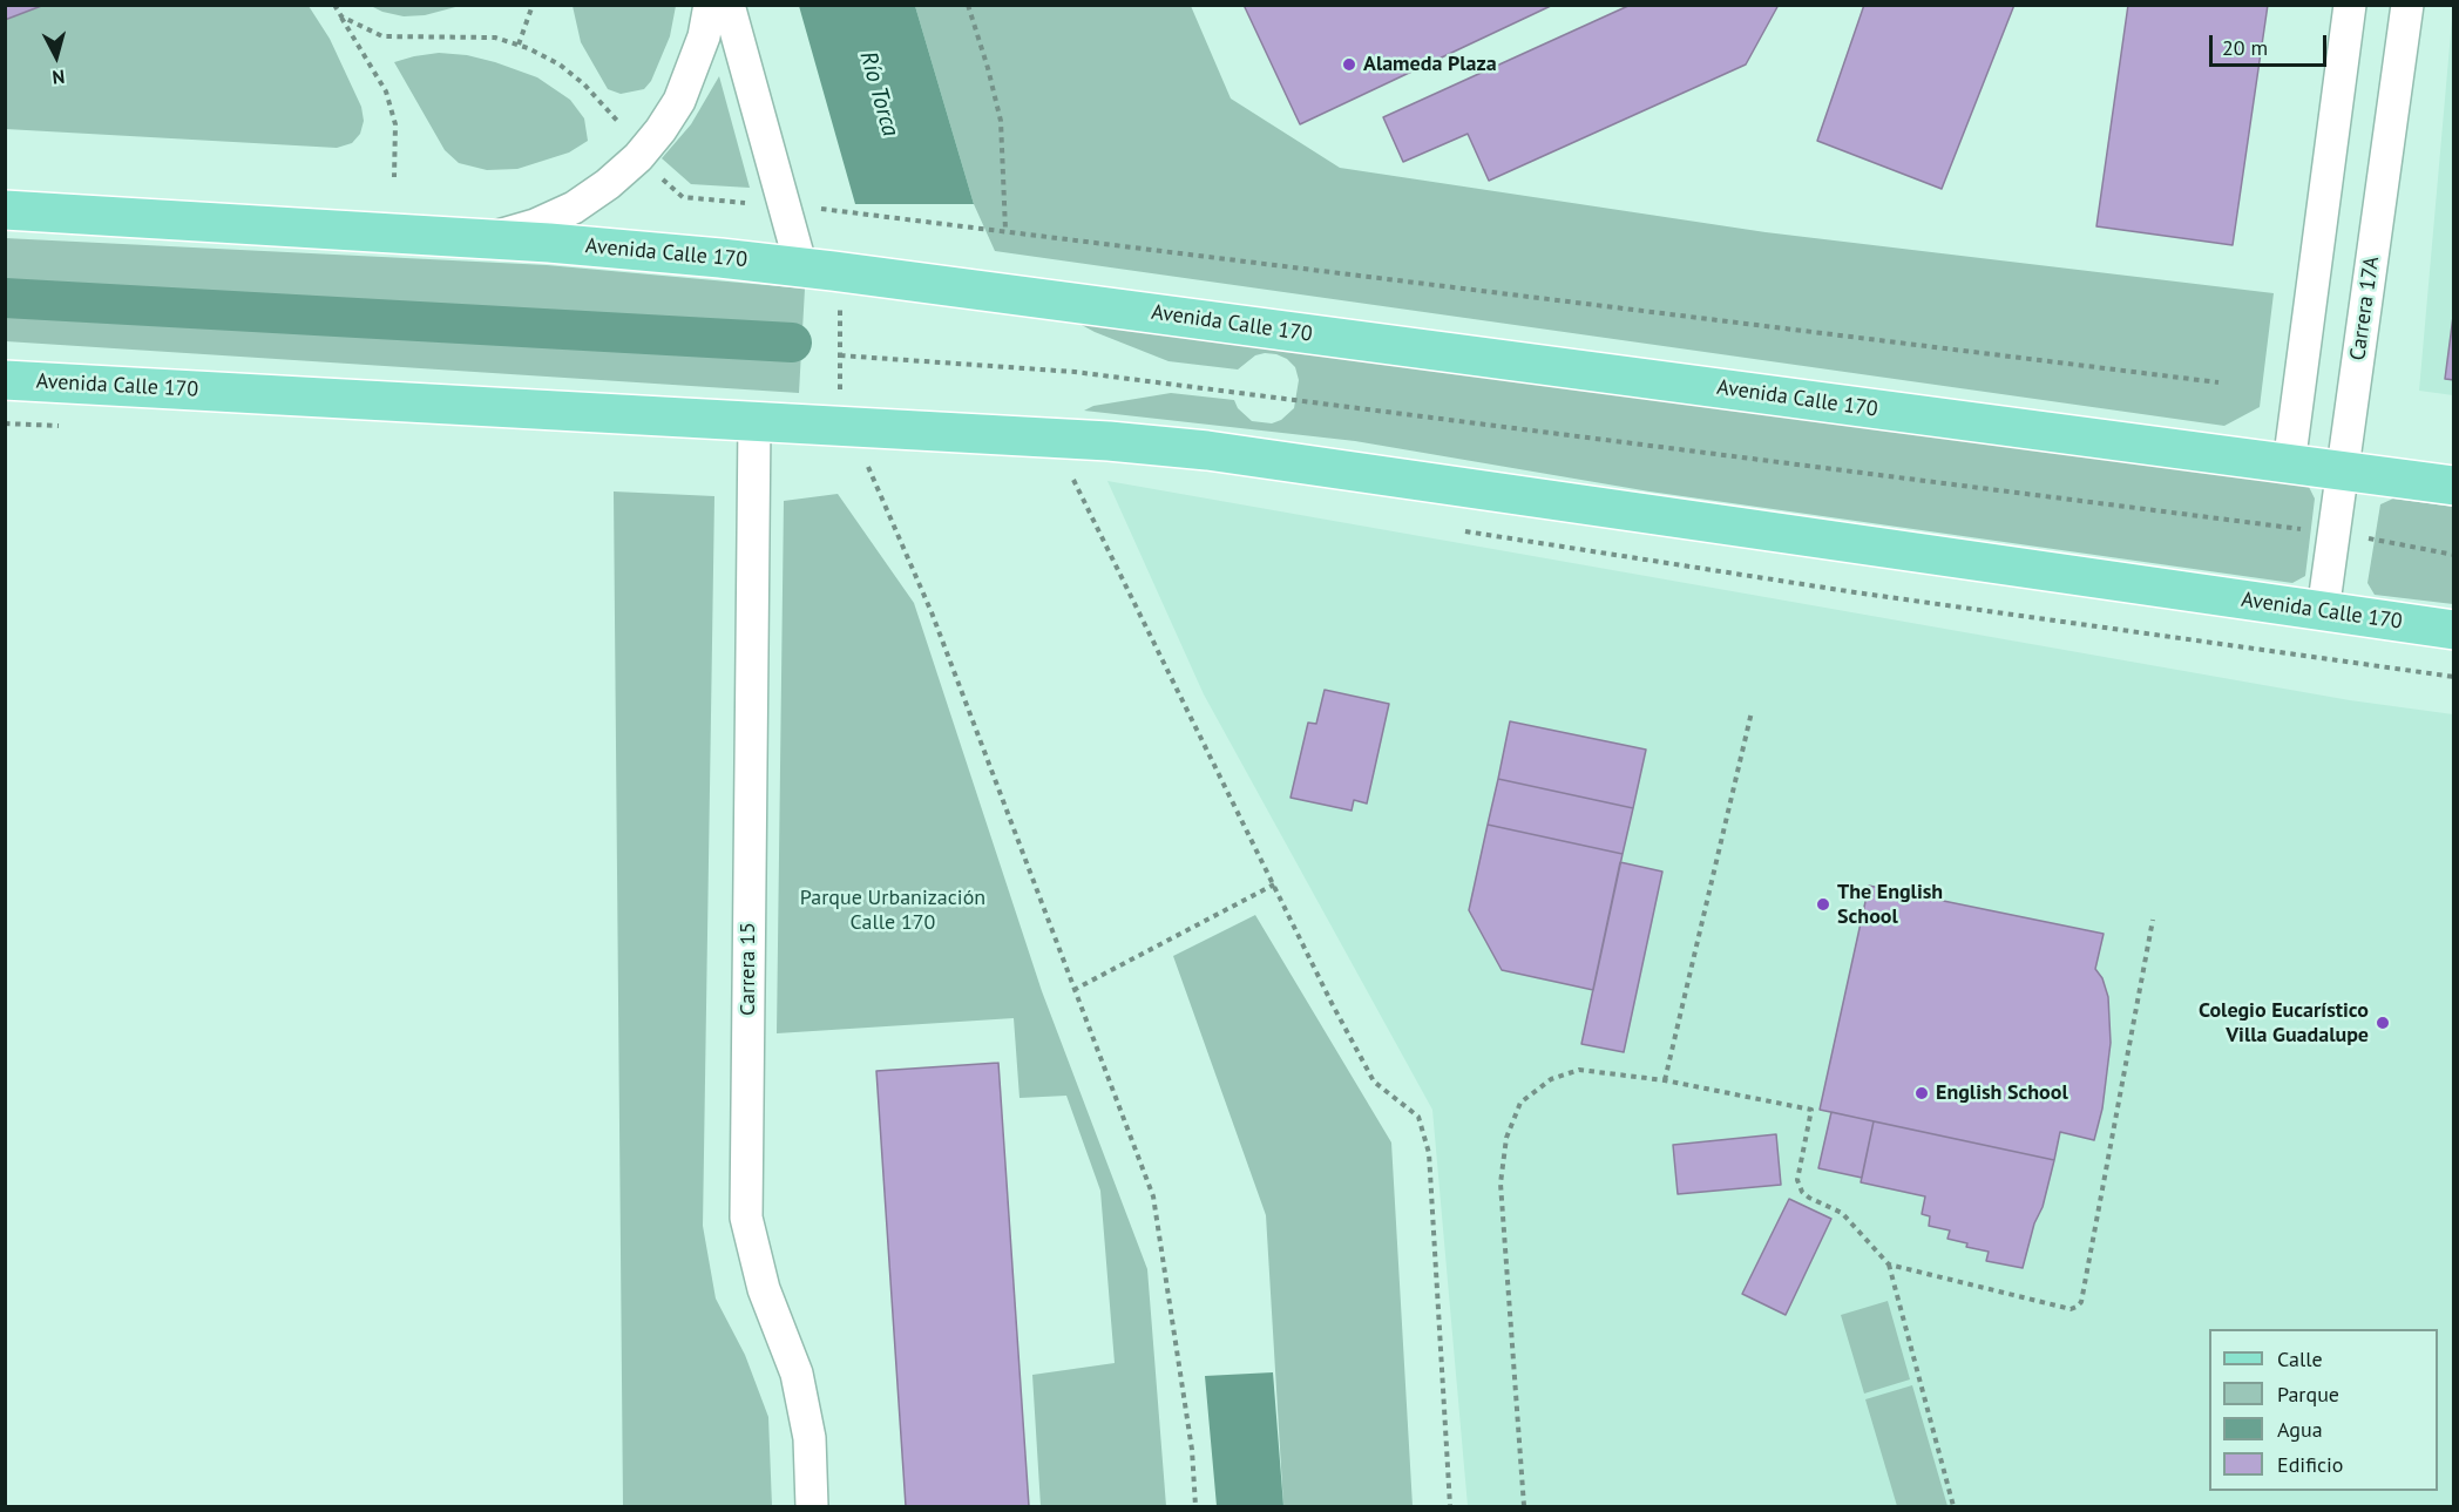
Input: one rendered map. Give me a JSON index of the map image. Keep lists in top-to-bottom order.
{
  "streets": {
    "main road": ["Avenida Calle 170"],
    "street": ["Carrera 17A", "Carrera 15"]
  },
  "crossings": [
    ["Avenida Calle 170", "Carrera 17A"],
    ["Avenida Calle 170", "Carrera 15"]
  ],
  "water": ["Río Torca"],
  "parks": ["Parque Urbanización Calle 170"],
  "places": [
    "Alameda Plaza",
    "The English School",
    "Colegio Eucarístico Villa Guadalupe",
    "English School"
  ],
  "legend": [
    "Calle",
    "Parque",
    "Agua",
    "Edificio"
  ],
  "scale_bar": "20 m",
  "north": "bottom"
}
